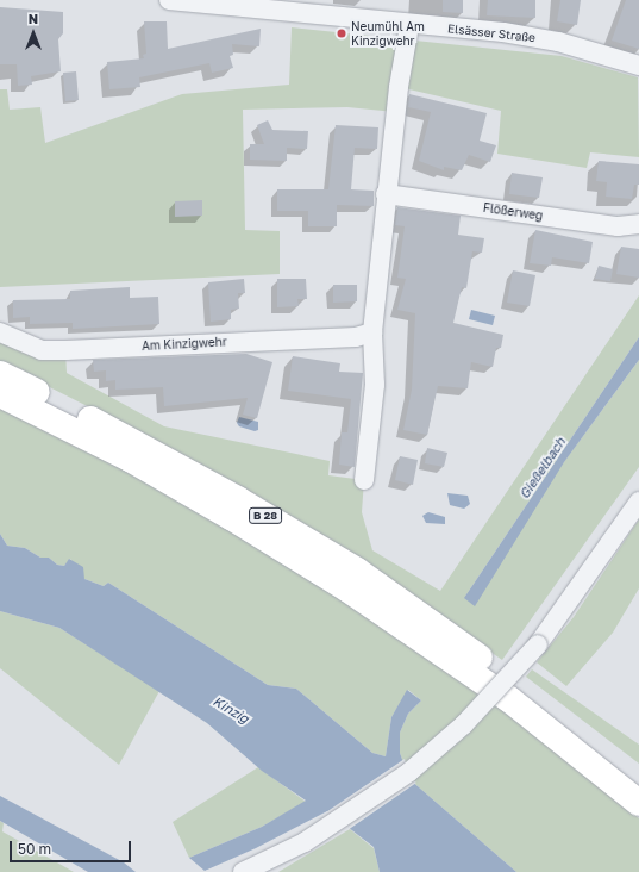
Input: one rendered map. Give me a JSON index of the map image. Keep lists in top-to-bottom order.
{
  "streets": {
    "highway": ["B 28"],
    "street": ["Elsässer Straße", "Flößerweg", "Am Kinzigwehr"]
  },
  "water": ["Gießelbach", "Kinzig"],
  "places": ["Neumühl Am Kinzigwehr"],
  "scale_bar": "50 m",
  "north": "top"
}
